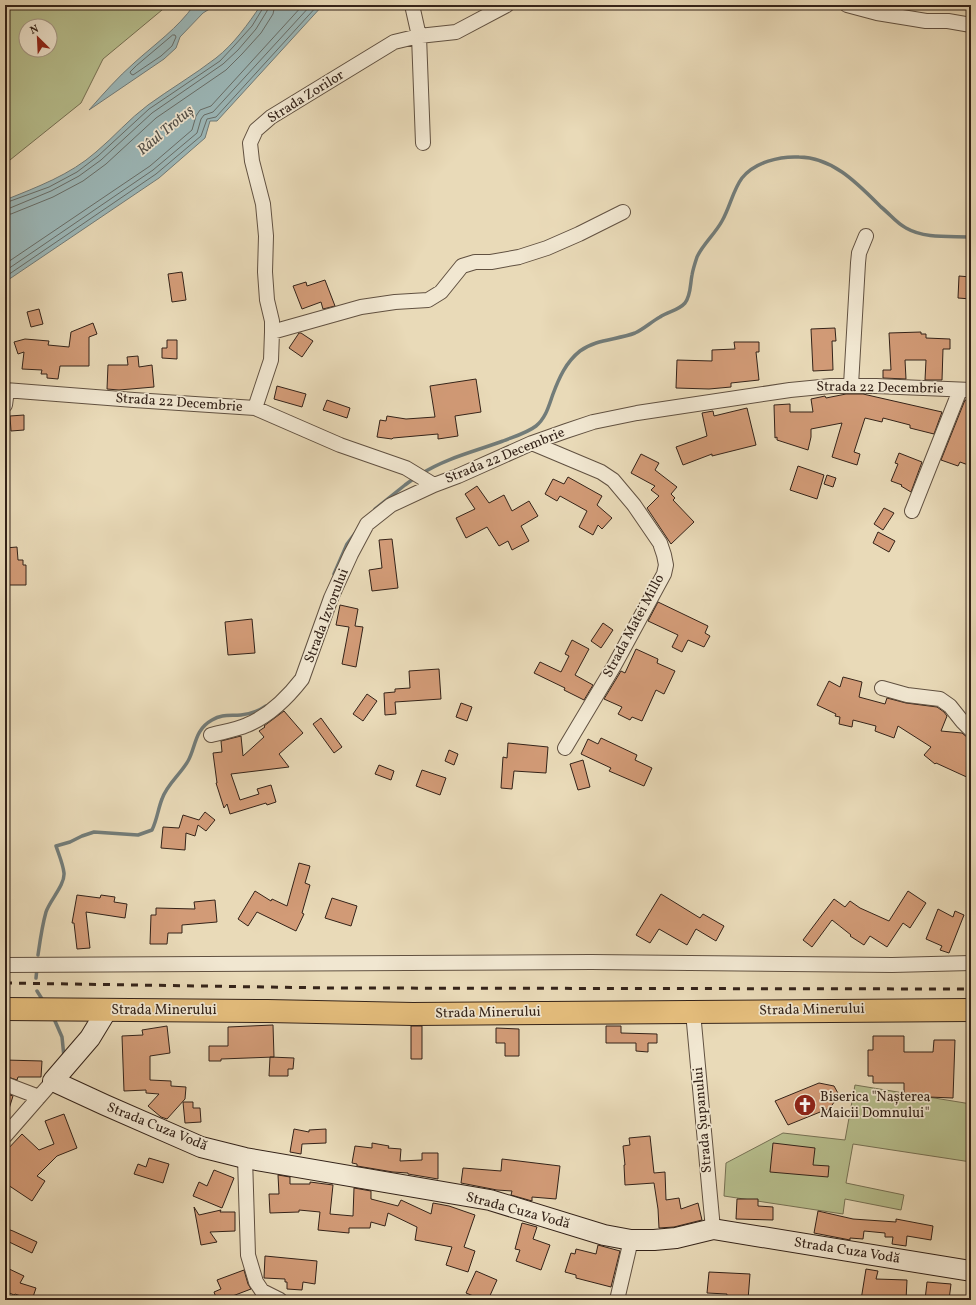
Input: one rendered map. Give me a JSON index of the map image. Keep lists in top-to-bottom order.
{
  "streets": {
    "main road": ["Strada Minerului"],
    "street": [
      "Strada Zorilor",
      "Strada 22 Decembrie",
      "Strada Izvorului",
      "Strada Matei Millo",
      "Strada Șupanului",
      "Strada Cuza Vodă"
    ]
  },
  "crossings": [
    ["Strada Zorilor", "Strada 22 Decembrie"],
    ["Strada 22 Decembrie", "Strada Izvorului"],
    ["Strada 22 Decembrie", "Strada Matei Millo"],
    ["Strada Minerului", "Strada Șupanului"],
    ["Strada Șupanului", "Strada Cuza Vodă"]
  ],
  "water": ["Râul Trotuș"],
  "places": {
    "church": ["Biserica \"Nașterea Maicii Domnului\""]
  },
  "north": "top left"
}
